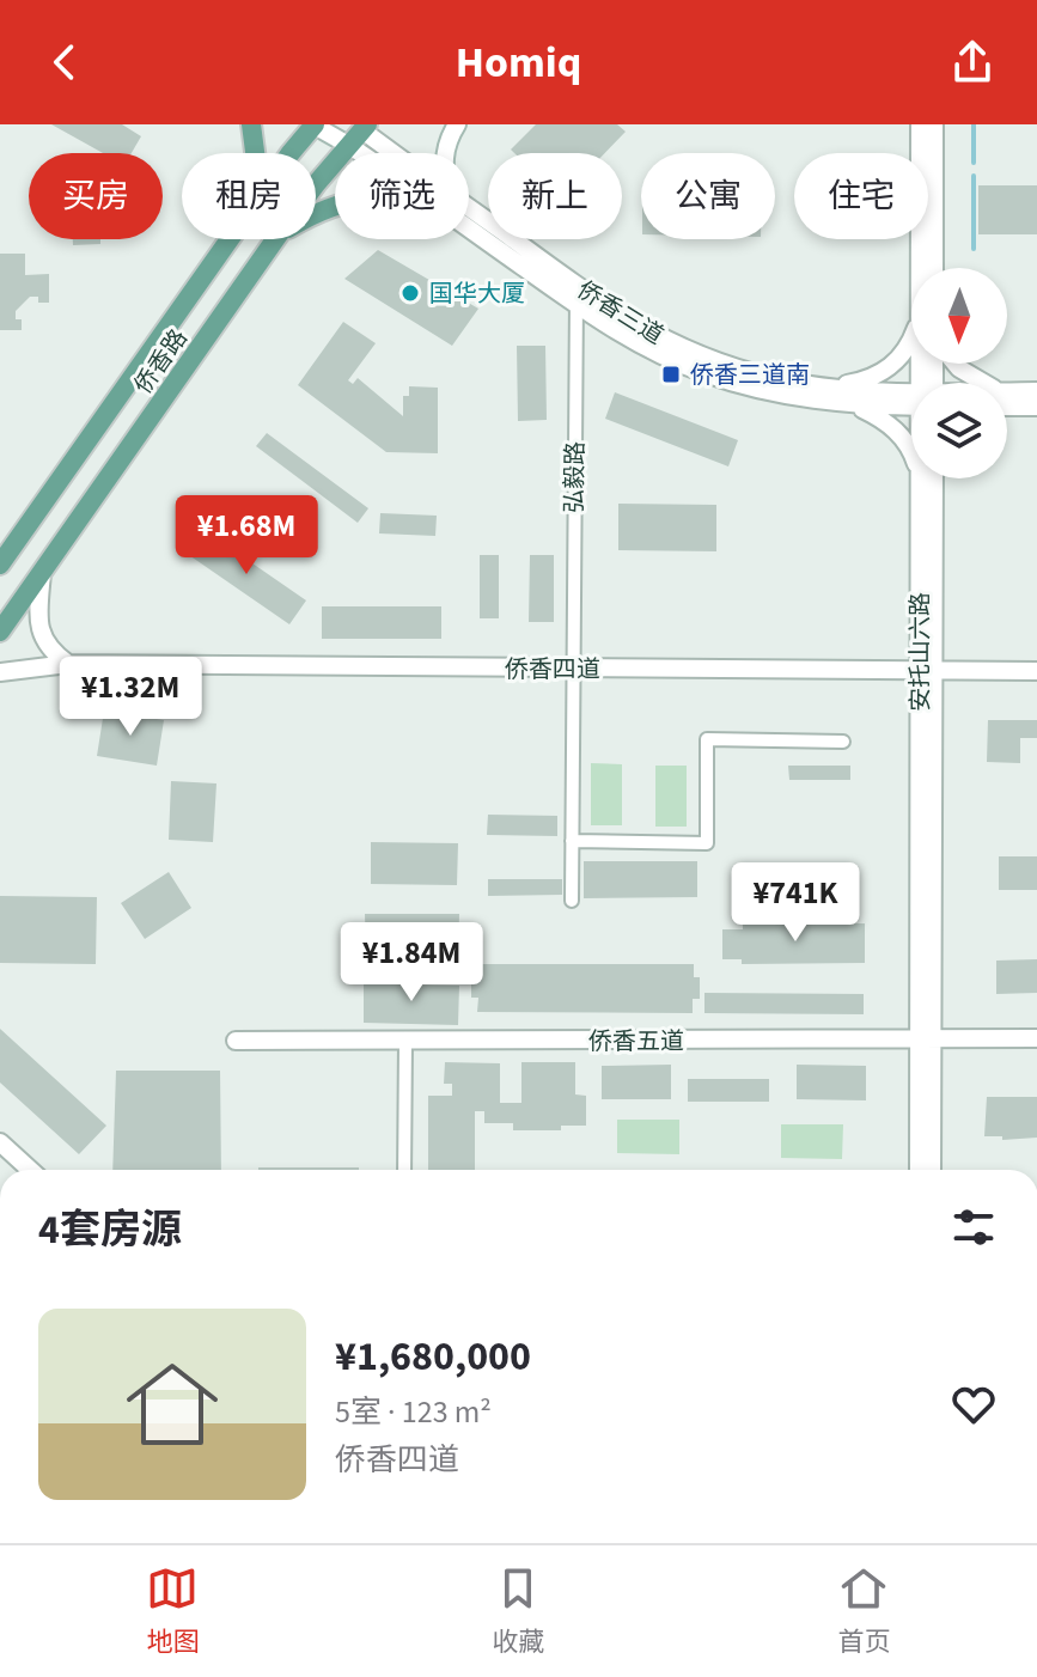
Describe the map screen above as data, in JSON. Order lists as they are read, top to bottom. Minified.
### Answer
{"streets":{"main road":["侨香路"],"street":["侨香三道","弘毅路","安托山六路","侨香四道","侨香五道"]},"crossings":[["侨香三道","侨香路"],["侨香三道","弘毅路"],["弘毅路","侨香四道"],["安托山六路","侨香四道"],["安托山六路","侨香五道"]],"places":{"other":["国华大厦"],"transit":["侨香三道南"]},"north":"bottom","page":{"header":"Homiq","chip":["买房","租房","筛选","新上","公寓","住宅"],"price":["¥1.68M","¥1.32M","¥741K","¥1.84M"],"heading":"4套房源","list":[{"name":"¥1,680,000","note":"5室 · 123 m² · 侨香四道"}],"tabs":["地图","收藏","首页"]}}
